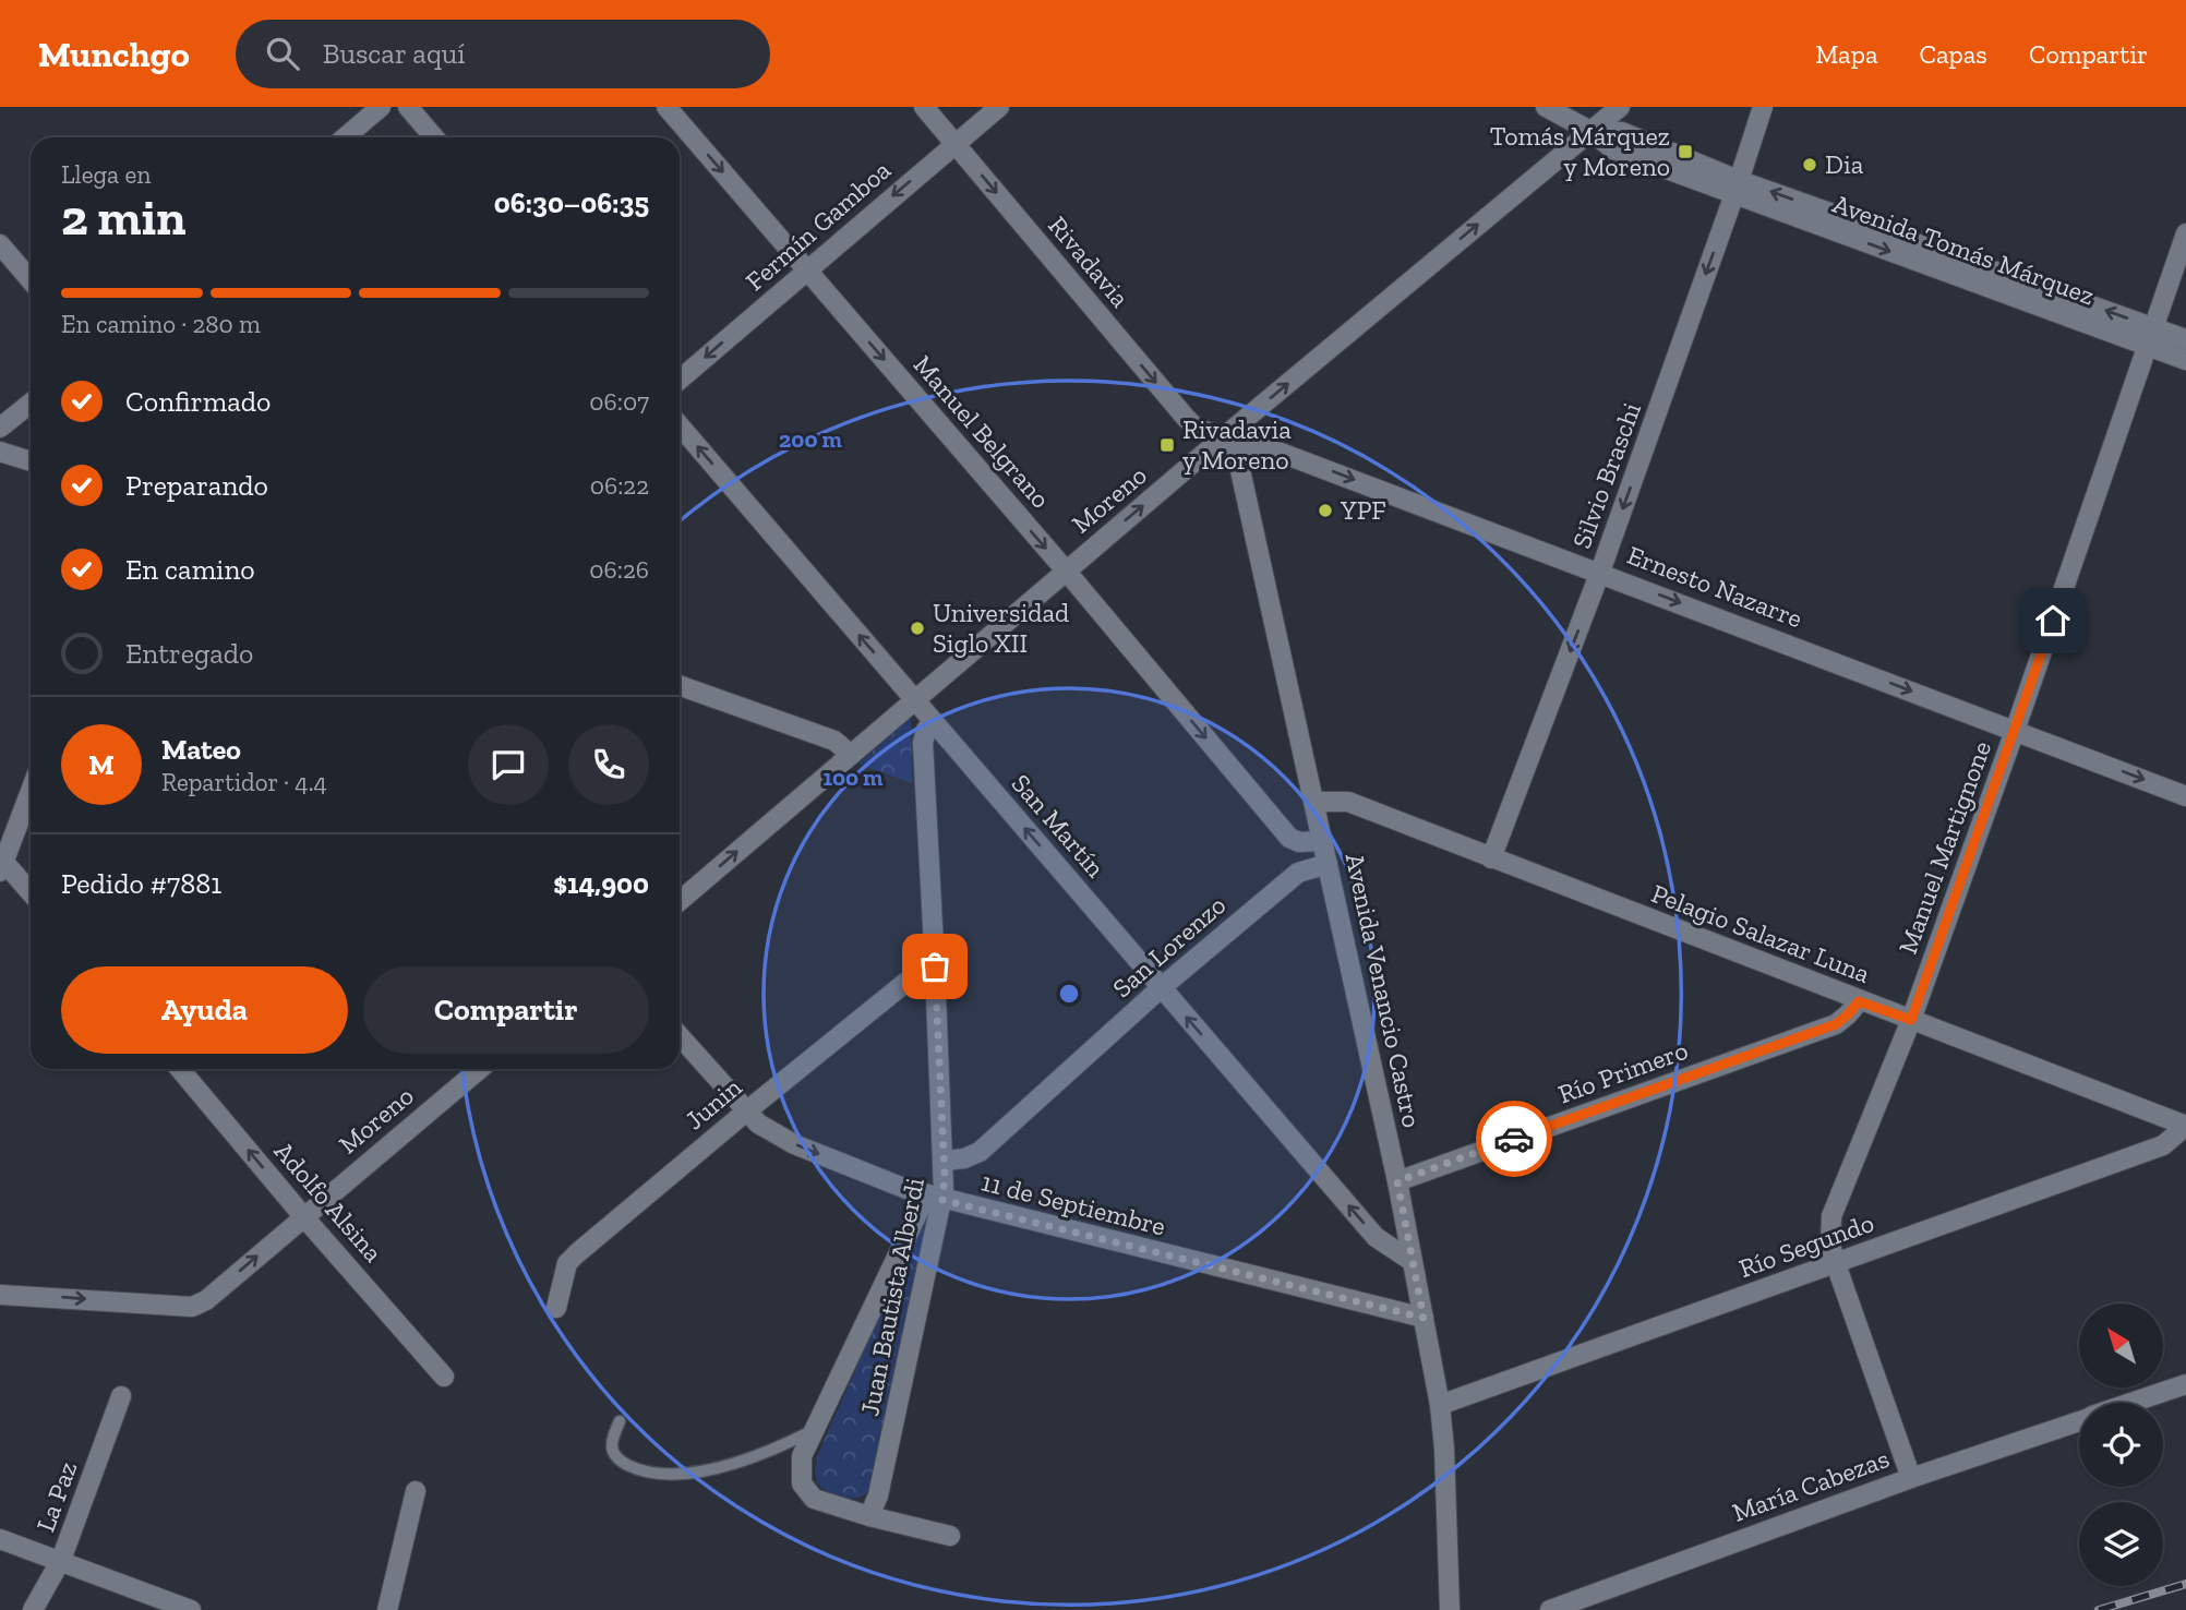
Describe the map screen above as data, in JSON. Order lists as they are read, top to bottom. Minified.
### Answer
{"streets":{"street":["Fermín Gamboa","Avenida Tomás Márquez","Rivadavia","Manuel Belgrano","Silvio Braschi","Moreno","Ernesto Nazarre","San Martín","Manuel Martignone","Pelagio Salazar Luna","San Lorenzo","Avenida Venancio Castro","Río Primero","Junin","Adolfo Alsina","11 de Septiembre","Río Segundo","Juan Bautista Alberdi","María Cabezas","La Paz"]},"crossings":[["Fermín Gamboa","Rivadavia"],["Fermín Gamboa","Manuel Belgrano"],["Avenida Tomás Márquez","Silvio Braschi"],["Avenida Tomás Márquez","Moreno"],["Avenida Tomás Márquez","Manuel Martignone"],["Rivadavia","Moreno"],["Rivadavia","Ernesto Nazarre"],["Rivadavia","Avenida Venancio Castro"],["Manuel Belgrano","Moreno"],["Manuel Belgrano","Avenida Venancio Castro"],["Silvio Braschi","Ernesto Nazarre"],["Silvio Braschi","Pelagio Salazar Luna"],["Moreno","Ernesto Nazarre"],["Moreno","San Martín"],["Moreno","Avenida Venancio Castro"],["Moreno","Adolfo Alsina"],["Ernesto Nazarre","Manuel Martignone"],["Ernesto Nazarre","Avenida Venancio Castro"],["San Martín","San Lorenzo"],["San Martín","Avenida Venancio Castro"],["San Martín","Juan Bautista Alberdi"],["Manuel Martignone","Pelagio Salazar Luna"],["Manuel Martignone","Río Segundo"],["Manuel Martignone","María Cabezas"],["Pelagio Salazar Luna","Avenida Venancio Castro"],["Pelagio Salazar Luna","Río Primero"],["Pelagio Salazar Luna","Río Segundo"],["San Lorenzo","Avenida Venancio Castro"],["San Lorenzo","Juan Bautista Alberdi"],["Avenida Venancio Castro","Río Primero"],["Avenida Venancio Castro","11 de Septiembre"],["Avenida Venancio Castro","Río Segundo"],["Junin","11 de Septiembre"],["Junin","Juan Bautista Alberdi"],["11 de Septiembre","Juan Bautista Alberdi"]],"one_way":["Fermín Gamboa","Rivadavia","Manuel Belgrano","Silvio Braschi","Moreno","Ernesto Nazarre","San Martín","Adolfo Alsina"],"places":{"transit":["Tomás Márquez y Moreno","Rivadavia y Moreno"],"other":["Dia","YPF","Universidad Siglo XII"]},"north":"top left","page":{"header":"Munchgo","search":"Buscar aquí","nav":["Mapa","Capas","Compartir"],"heading":["2 min","Llega en","06:30–06:35"],"panel":["Mateo","Repartidor · 4.4","Pedido #7881","$14,900"],"bar":"En camino · 280 m","list":[["Confirmado","06:07"],["Preparando","06:22"],["En camino","06:26"],"Entregado"],"round":"M","buttons":["Ayuda","Compartir"]},"rings":["200 m","100 m"]}
